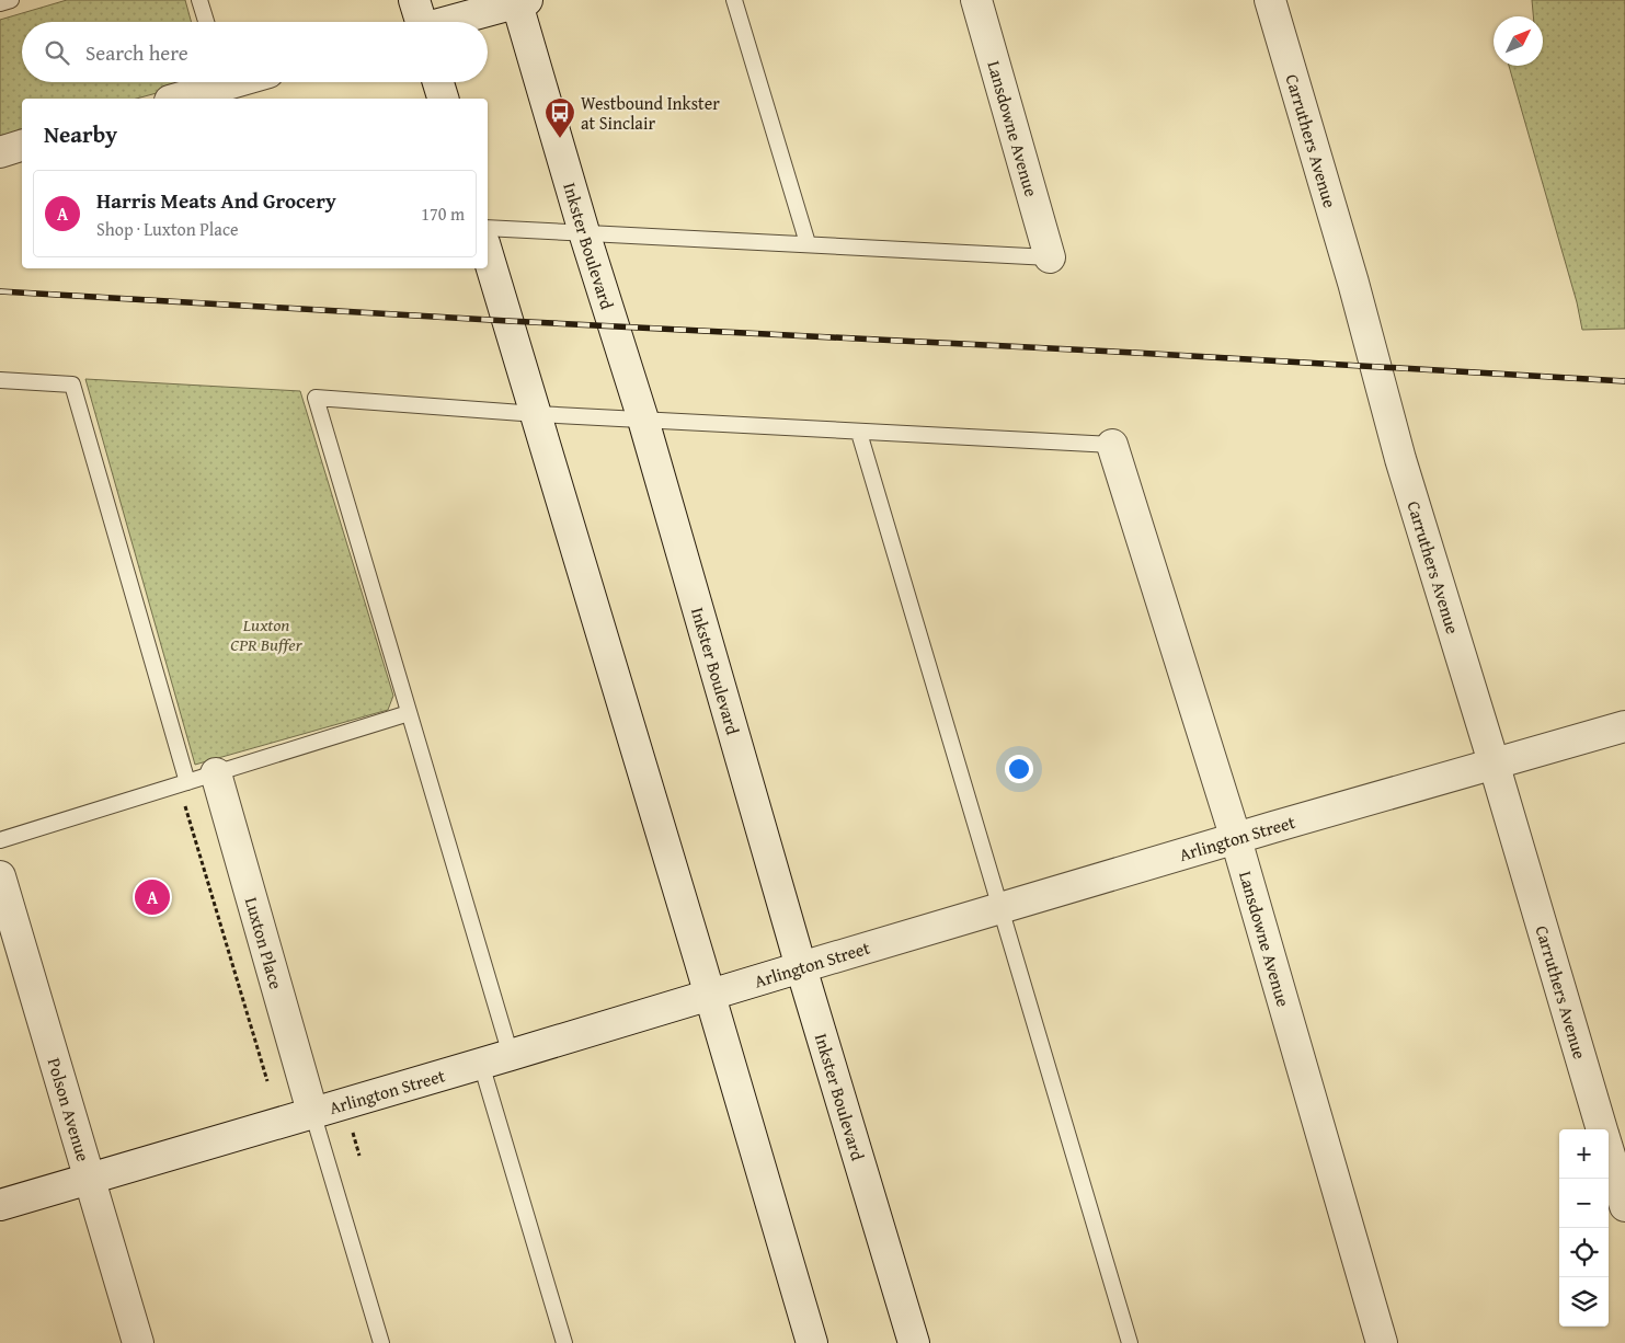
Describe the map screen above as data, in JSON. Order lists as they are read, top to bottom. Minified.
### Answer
{"streets":{"street":["Lansdowne Avenue","Carruthers Avenue","Inkster Boulevard","Arlington Street","Luxton Place","Polson Avenue"]},"crossings":[["Lansdowne Avenue","Arlington Street"],["Carruthers Avenue","Arlington Street"],["Inkster Boulevard","Arlington Street"],["Arlington Street","Luxton Place"],["Arlington Street","Polson Avenue"]],"parks":["Luxton CPR Buffer"],"places":{"bus stop":["Westbound Inkster at Sinclair"]},"north":"top right","page":{"search":"Search here","heading":"Nearby","list":[{"mark":"A","name":"Harris Meats And Grocery","note":"Shop · Luxton Place","value":"170 m"}],"pins":"A","map_buttons":["+","−"]}}
